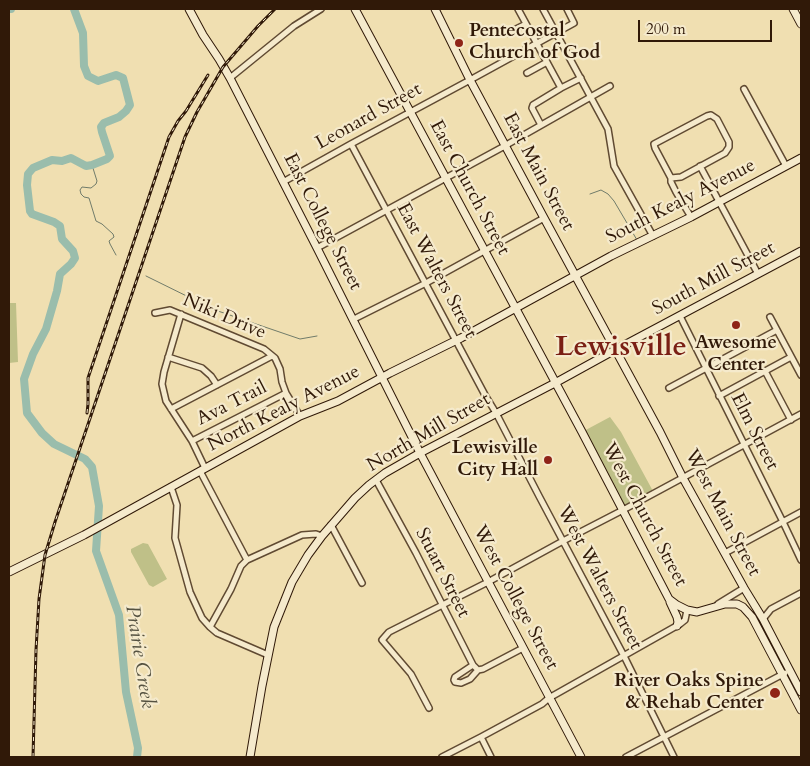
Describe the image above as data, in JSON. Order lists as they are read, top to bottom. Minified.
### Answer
{"streets":{"main road":["East Main Street","East Church Street","South Kealy Avenue","East College Street","South Mill Street","North Kealy Avenue","North Mill Street","West Main Street","West Church Street","West College Street"],"street":["Leonard Street","East Walters Street","Niki Drive","Ava Trail","Elm Street","Stuart Street","West Walters Street"]},"crossings":[["Leonard Street","East Main Street"],["Leonard Street","East Church Street"],["Leonard Street","East College Street"],["Leonard Street","East Walters Street"],["East Main Street","South Kealy Avenue"],["East Main Street","South Mill Street"],["East Main Street","North Kealy Avenue"],["East Main Street","North Mill Street"],["East Main Street","West Main Street"],["East Church Street","North Kealy Avenue"],["East Church Street","North Mill Street"],["East Church Street","West Church Street"],["South Kealy Avenue","North Kealy Avenue"],["East College Street","North Kealy Avenue"],["East College Street","North Mill Street"],["East College Street","West College Street"],["East Walters Street","North Kealy Avenue"],["East Walters Street","North Mill Street"],["East Walters Street","West Walters Street"],["South Mill Street","Elm Street"],["South Mill Street","North Mill Street"],["South Mill Street","West Main Street"],["Niki Drive","Ava Trail"],["Niki Drive","North Kealy Avenue"],["North Mill Street","West Main Street"],["North Mill Street","West Church Street"],["North Mill Street","Stuart Street"],["North Mill Street","West Walters Street"],["North Mill Street","West College Street"],["West Main Street","West Church Street"]],"districts":["Lewisville"],"water":["Prairie Creek"],"places":["Pentecostal Church of God","Awesome Center","Lewisville City Hall","River Oaks Spine & Rehab Center"],"scale_bar":"200 m"}
